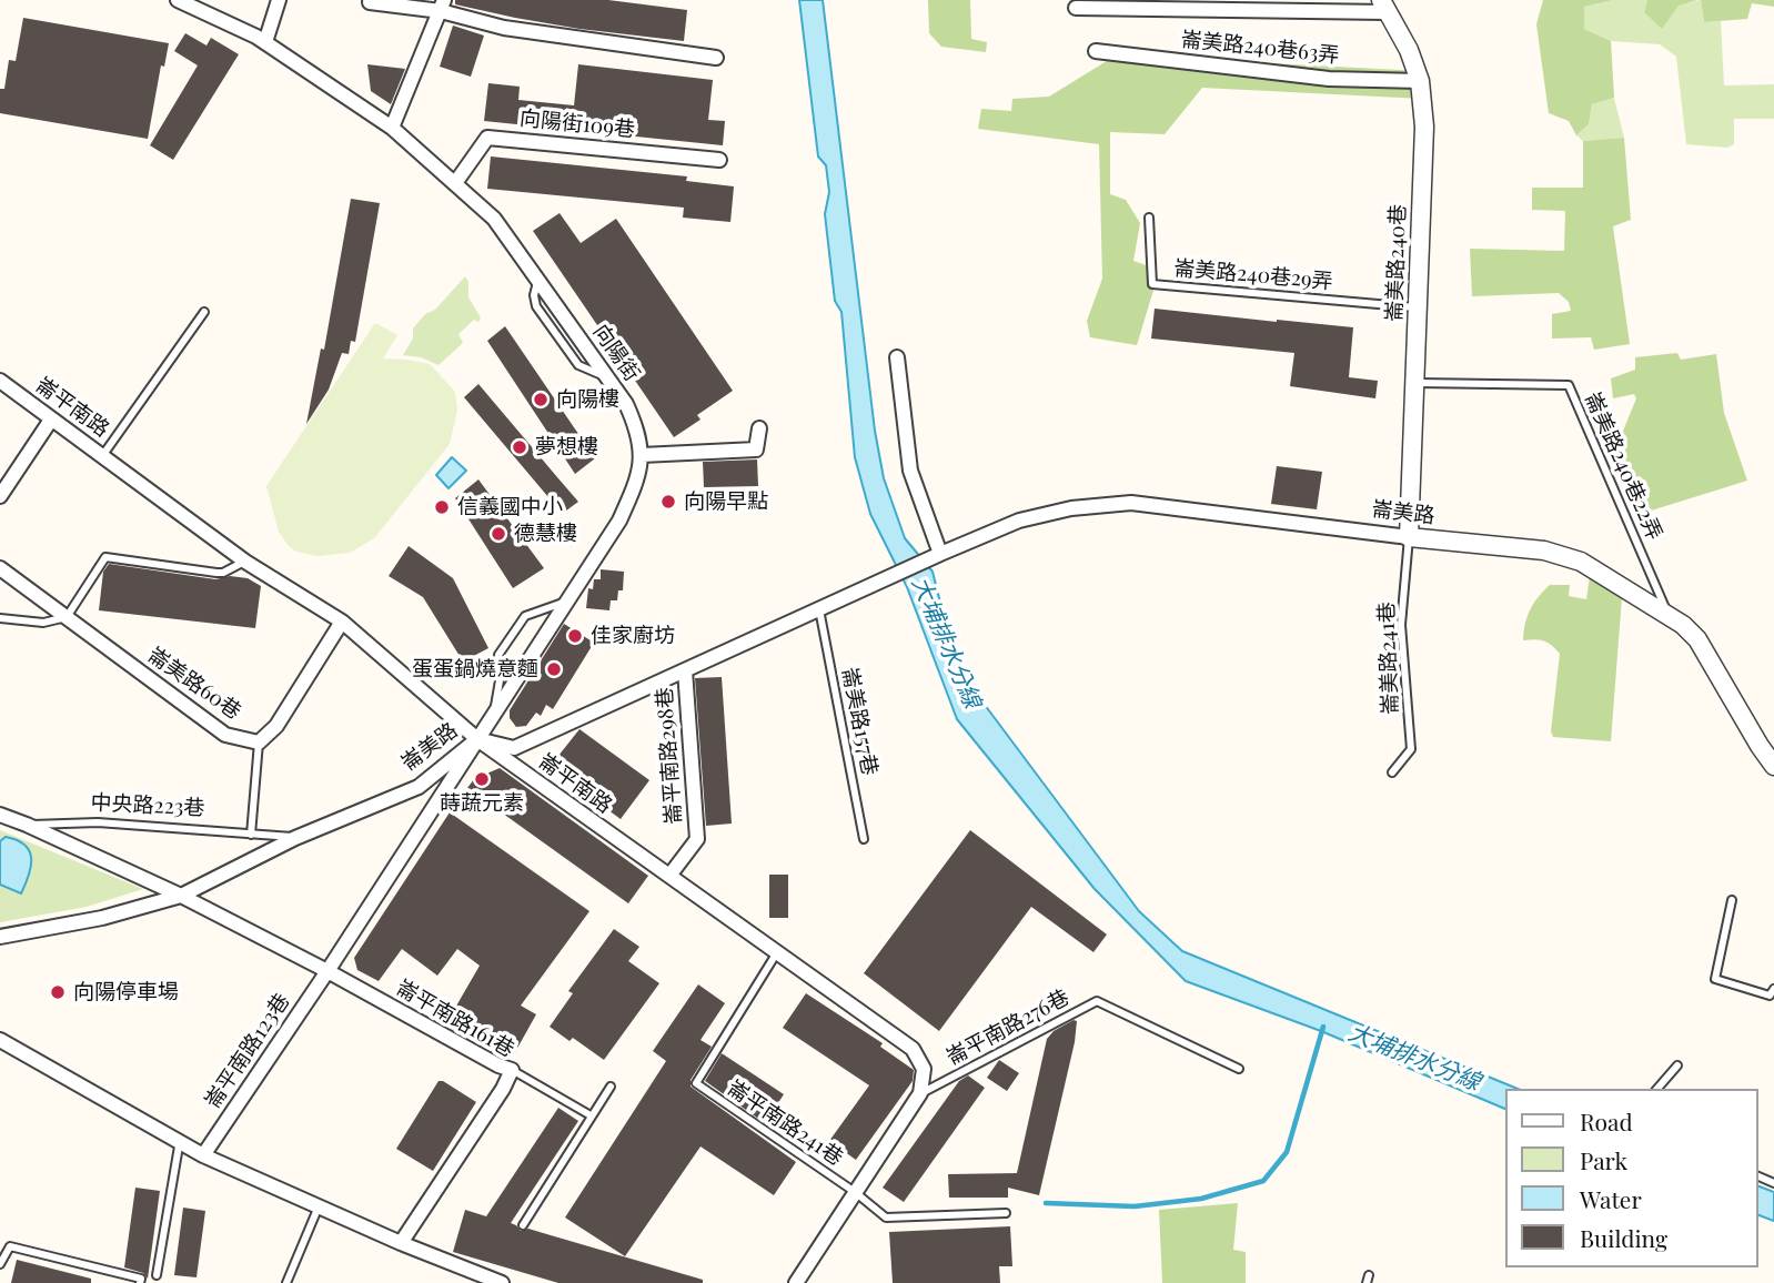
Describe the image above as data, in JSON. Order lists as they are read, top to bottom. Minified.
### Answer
{"streets":{"street":["崙美路240巷63弄","向陽街109巷","崙美路240巷","向陽街","崙平南路","崙美路","崙美路60巷","崙平南路298巷","中央路223巷","崙平南路161巷","崙平南路123巷"],"lane":["崙美路240巷29弄","崙美路240巷22弄","崙美路241巷","崙美路157巷","崙平南路276巷","崙平南路241巷"]},"crossings":[["崙美路240巷63弄","崙美路240巷"],["向陽街109巷","向陽街"],["崙美路240巷","崙美路240巷29弄"],["崙美路240巷","崙美路240巷22弄"],["崙美路240巷","崙美路"],["崙美路240巷","崙美路241巷"],["向陽街","崙平南路"],["向陽街","崙美路"],["向陽街","崙平南路161巷"],["向陽街","崙平南路123巷"],["崙平南路","崙美路"],["崙平南路","崙平南路298巷"],["崙平南路","崙平南路276巷"],["崙平南路","崙平南路241巷"],["崙美路240巷22弄","崙美路"],["崙美路","崙美路241巷"],["崙美路","崙美路157巷"],["崙美路","崙平南路298巷"],["崙美路","中央路223巷"],["崙美路","崙平南路161巷"],["中央路223巷","崙平南路161巷"],["崙平南路161巷","崙平南路123巷"]],"water":["大埔排水分線"],"places":["向陽樓","夢想樓","向陽早點","信義國中小","德慧樓","佳家廚坊","蛋蛋鍋燒意麵","蒔蔬元素","向陽停車場"],"legend":["Road","Park","Water","Building"]}
